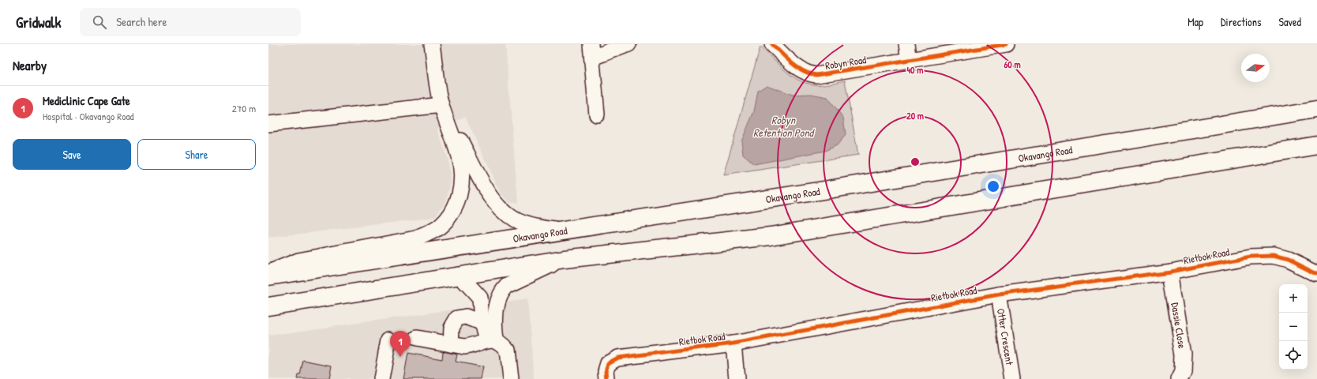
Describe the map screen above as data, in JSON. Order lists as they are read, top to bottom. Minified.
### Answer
{"streets":{"main road":["Okavango Road"],"street":["Robyn Road","Rietbok Road","Dassie Close","Otter Crescent"]},"crossings":[["Rietbok Road","Dassie Close"],["Rietbok Road","Otter Crescent"]],"water":["Robyn Retention Pond"],"north":"right","page":{"header":"Gridwalk","search":"Search here","nav":["Map","Directions","Saved"],"heading":"Nearby","list":[{"mark":"1","name":"Mediclinic Cape Gate","note":"Hospital · Okavango Road","value":"270 m"}],"buttons":["Save","Share"],"map_buttons":["+","−"],"pins":"1"},"rings":["60 m","40 m","20 m"]}
